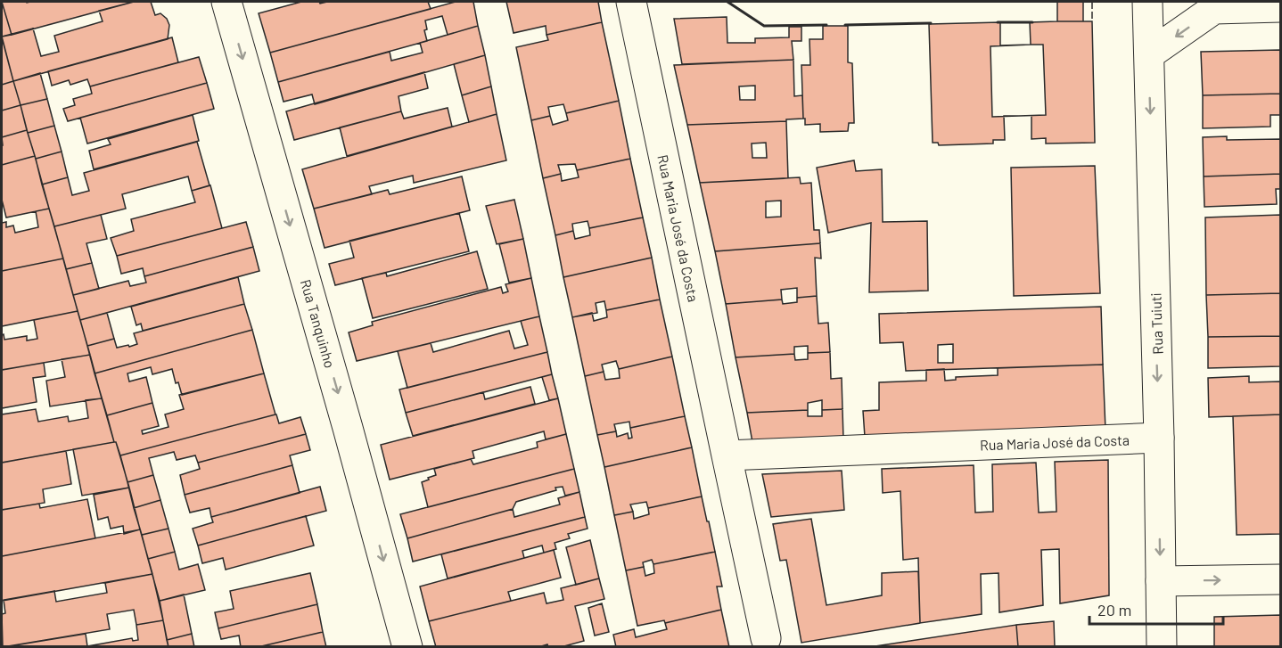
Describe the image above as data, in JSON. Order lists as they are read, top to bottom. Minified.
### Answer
{"streets":{"street":["Rua Maria José da Costa","Rua Tanquinho","Rua Tuiuti"]},"crossings":[["Rua Maria José da Costa","Rua Tuiuti"]],"one_way":["Rua Tanquinho","Rua Tuiuti"],"scale_bar":"20 m"}
